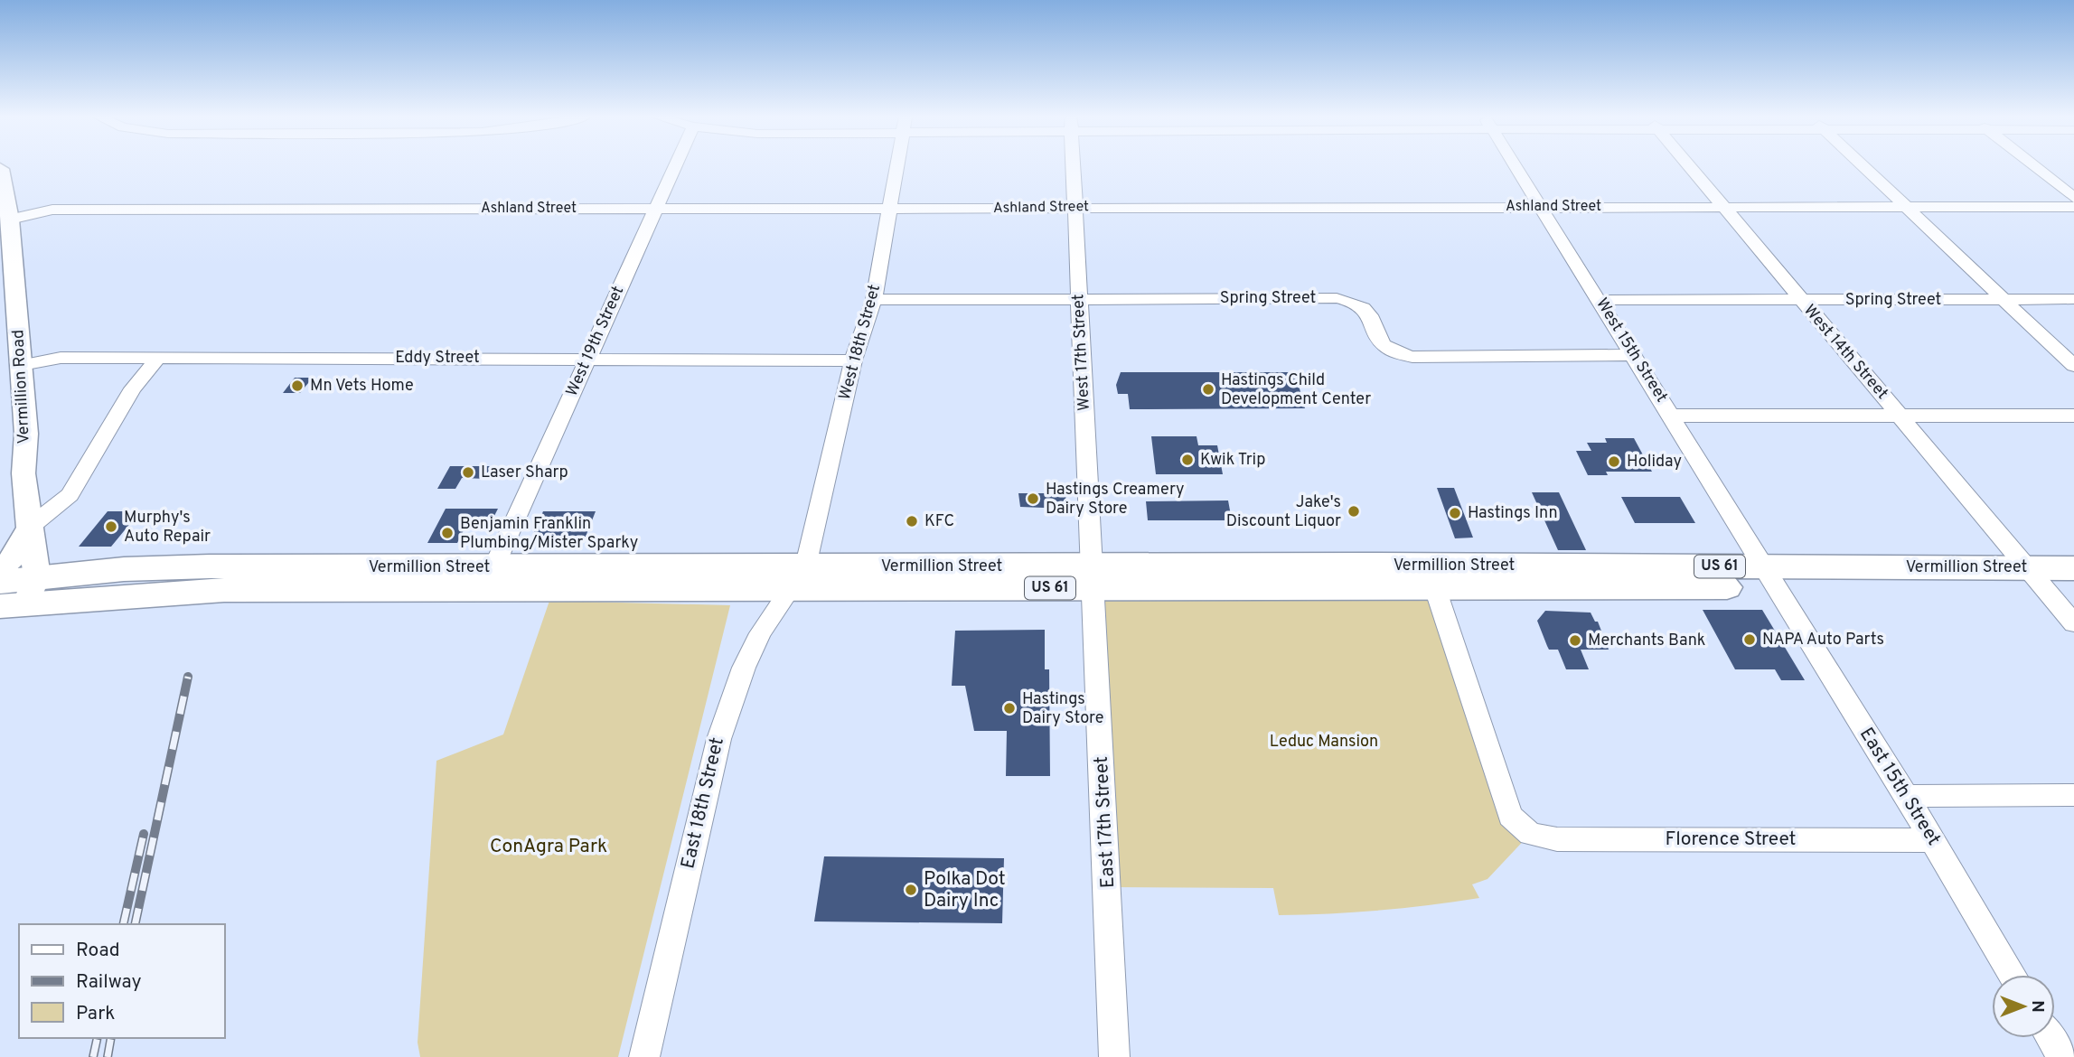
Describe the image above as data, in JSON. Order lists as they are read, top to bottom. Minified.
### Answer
{"streets":{"highway":["Vermillion Street","US 61"],"main road":["Vermillion Road"],"street":["Ashland Street","Spring Street","West 19th Street","West 18th Street","West 15th Street","West 17th Street","West 14th Street","Eddy Street","East 15th Street","East 18th Street","East 17th Street","Florence Street"]},"crossings":[["Ashland Street","West 19th Street"],["Ashland Street","West 18th Street"],["Ashland Street","West 15th Street"],["Ashland Street","West 17th Street"],["Ashland Street","West 14th Street"],["Ashland Street","Vermillion Road"],["Spring Street","West 18th Street"],["Spring Street","West 15th Street"],["Spring Street","West 17th Street"],["Spring Street","West 14th Street"],["West 19th Street","Eddy Street"],["West 19th Street","Vermillion Street"],["West 18th Street","Eddy Street"],["West 18th Street","Vermillion Street"],["West 18th Street","East 18th Street"],["West 15th Street","Vermillion Street"],["West 15th Street","East 15th Street"],["West 17th Street","Vermillion Street"],["West 17th Street","East 17th Street"],["West 14th Street","Vermillion Street"],["Eddy Street","Vermillion Road"],["Vermillion Road","Vermillion Street"],["Vermillion Street","East 15th Street"],["Vermillion Street","East 18th Street"],["Vermillion Street","East 17th Street"],["Vermillion Street","Florence Street"],["East 15th Street","Florence Street"]],"parks":["Leduc Mansion","ConAgra Park"],"places":["Mn Vets Home","Hastings Child Development Center","Kwik Trip","Holiday","Laser Sharp","Hastings Creamery Dairy Store","Jake's Discount Liquor","Hastings Inn","KFC","Murphy's Auto Repair","Benjamin Franklin Plumbing/Mister Sparky","NAPA Auto Parts","Merchants Bank","Hastings Dairy Store","Polka Dot Dairy Inc"],"legend":["Road","Railway","Park"],"north":"right"}
